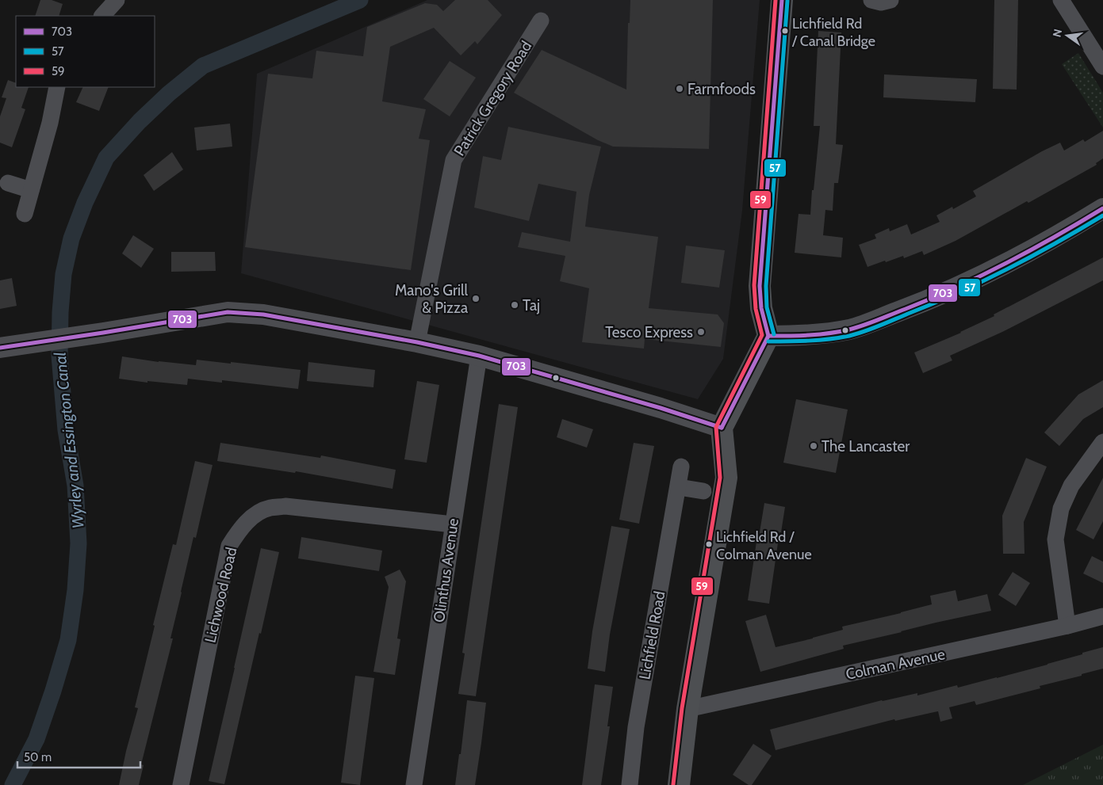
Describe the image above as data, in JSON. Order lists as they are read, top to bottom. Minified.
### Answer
{"streets":{"street":["Patrick Gregory Road","Olinthus Avenue","Lichwood Road","Lichfield Road","Colman Avenue"]},"crossings":[["Olinthus Avenue","Lichwood Road"]],"water":["Wyrley and Essington Canal"],"places":["Lichfield Rd / Canal Bridge","Farmfoods","Mano's Grill & Pizza","Taj","Tesco Express","The Lancaster","Lichfield Rd / Colman Avenue"],"lines":["transit line 703","transit line 59","transit line 57"],"legend":["703","57","59"],"scale_bar":"50 m","north":"left"}
